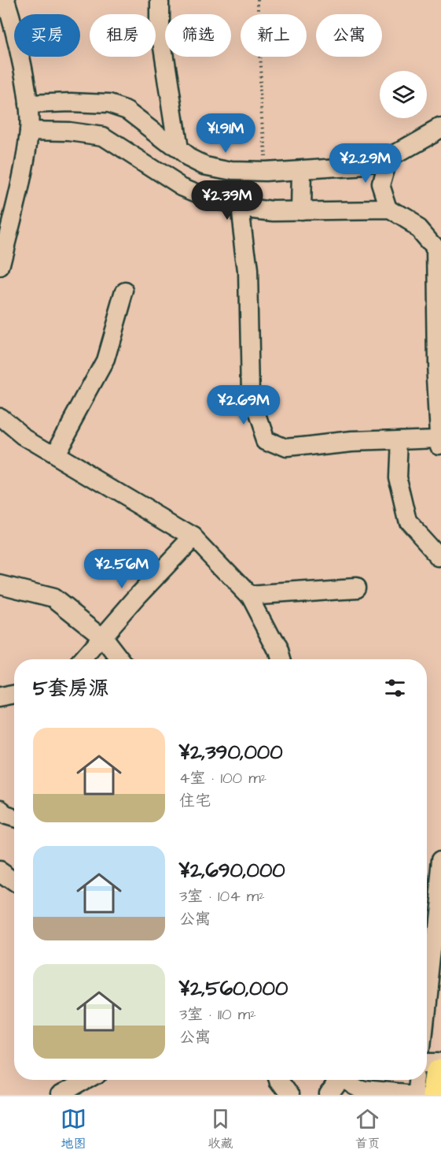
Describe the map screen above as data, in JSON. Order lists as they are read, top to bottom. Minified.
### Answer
{"page":{"chip":["买房","租房","筛选","新上","公寓"],"price":["¥1.91M","¥2.29M","¥2.39M","¥2.69M","¥2.56M"],"heading":"5套房源","list":[{"name":"¥2,390,000","note":"4室 · 100 m² · 住宅"},{"name":"¥2,690,000","note":"3室 · 104 m² · 公寓"},{"name":"¥2,560,000","note":"3室 · 110 m² · 公寓"}],"tabs":["地图","收藏","首页"]}}
